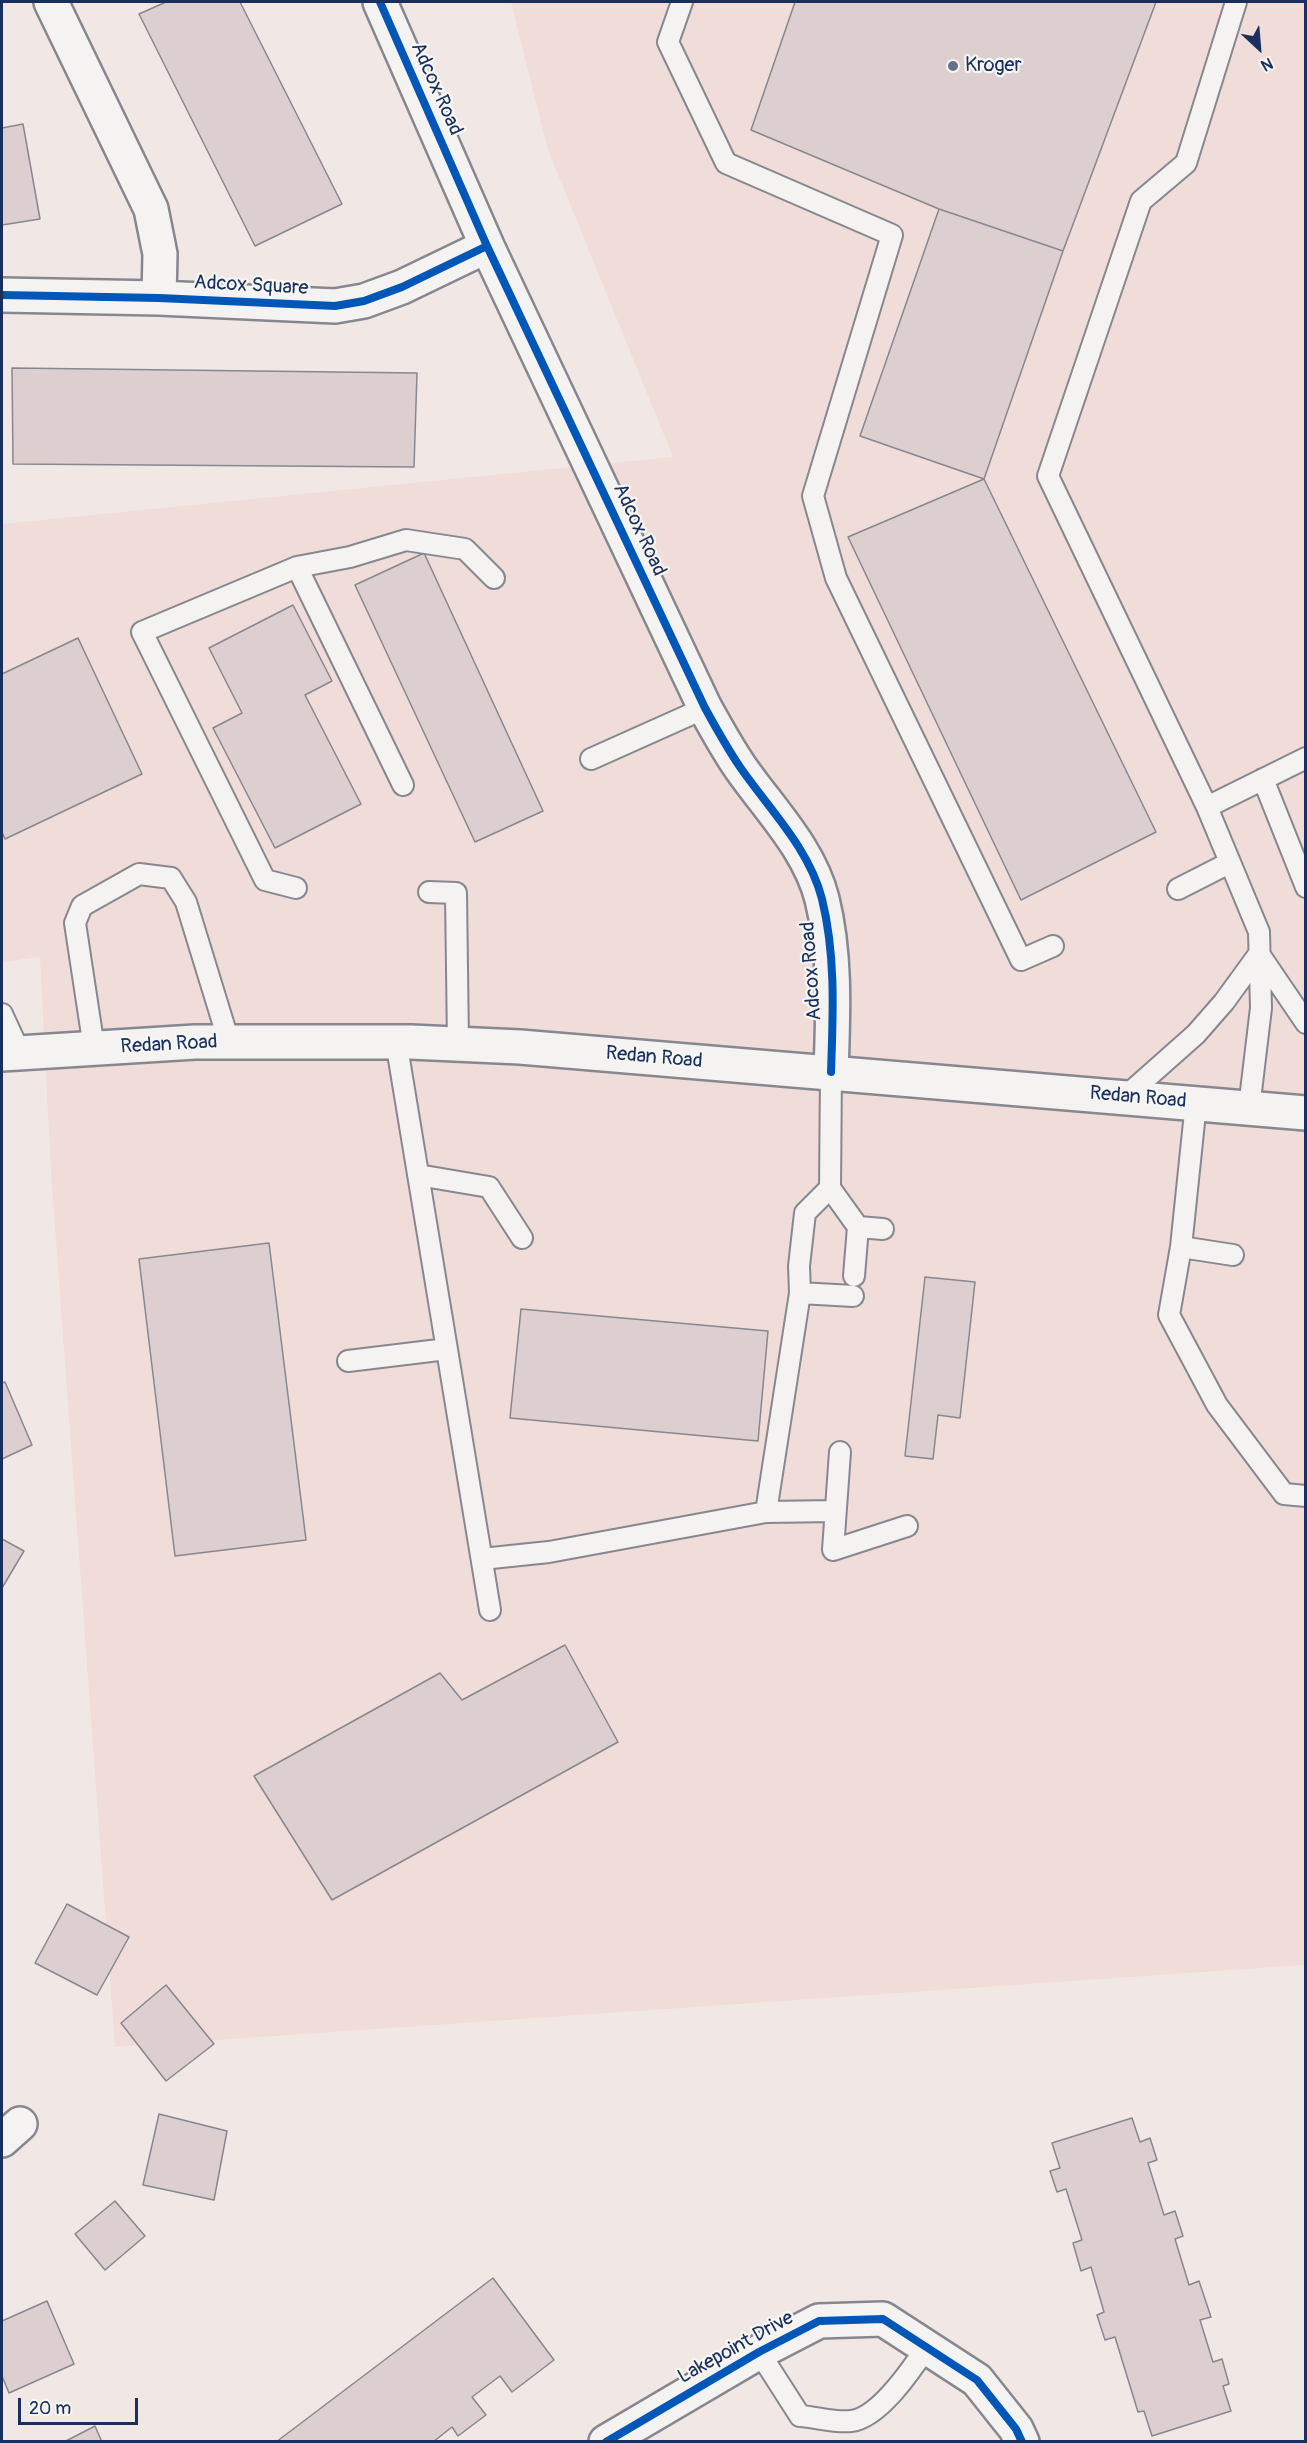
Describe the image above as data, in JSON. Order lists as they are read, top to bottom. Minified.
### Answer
{"streets":{"street":["Adcox Road","Adcox Square","Redan Road","Lakepoint Drive"]},"crossings":[["Adcox Road","Adcox Square"],["Adcox Road","Redan Road"]],"places":["Kroger"],"scale_bar":"20 m","north":"bottom right"}
